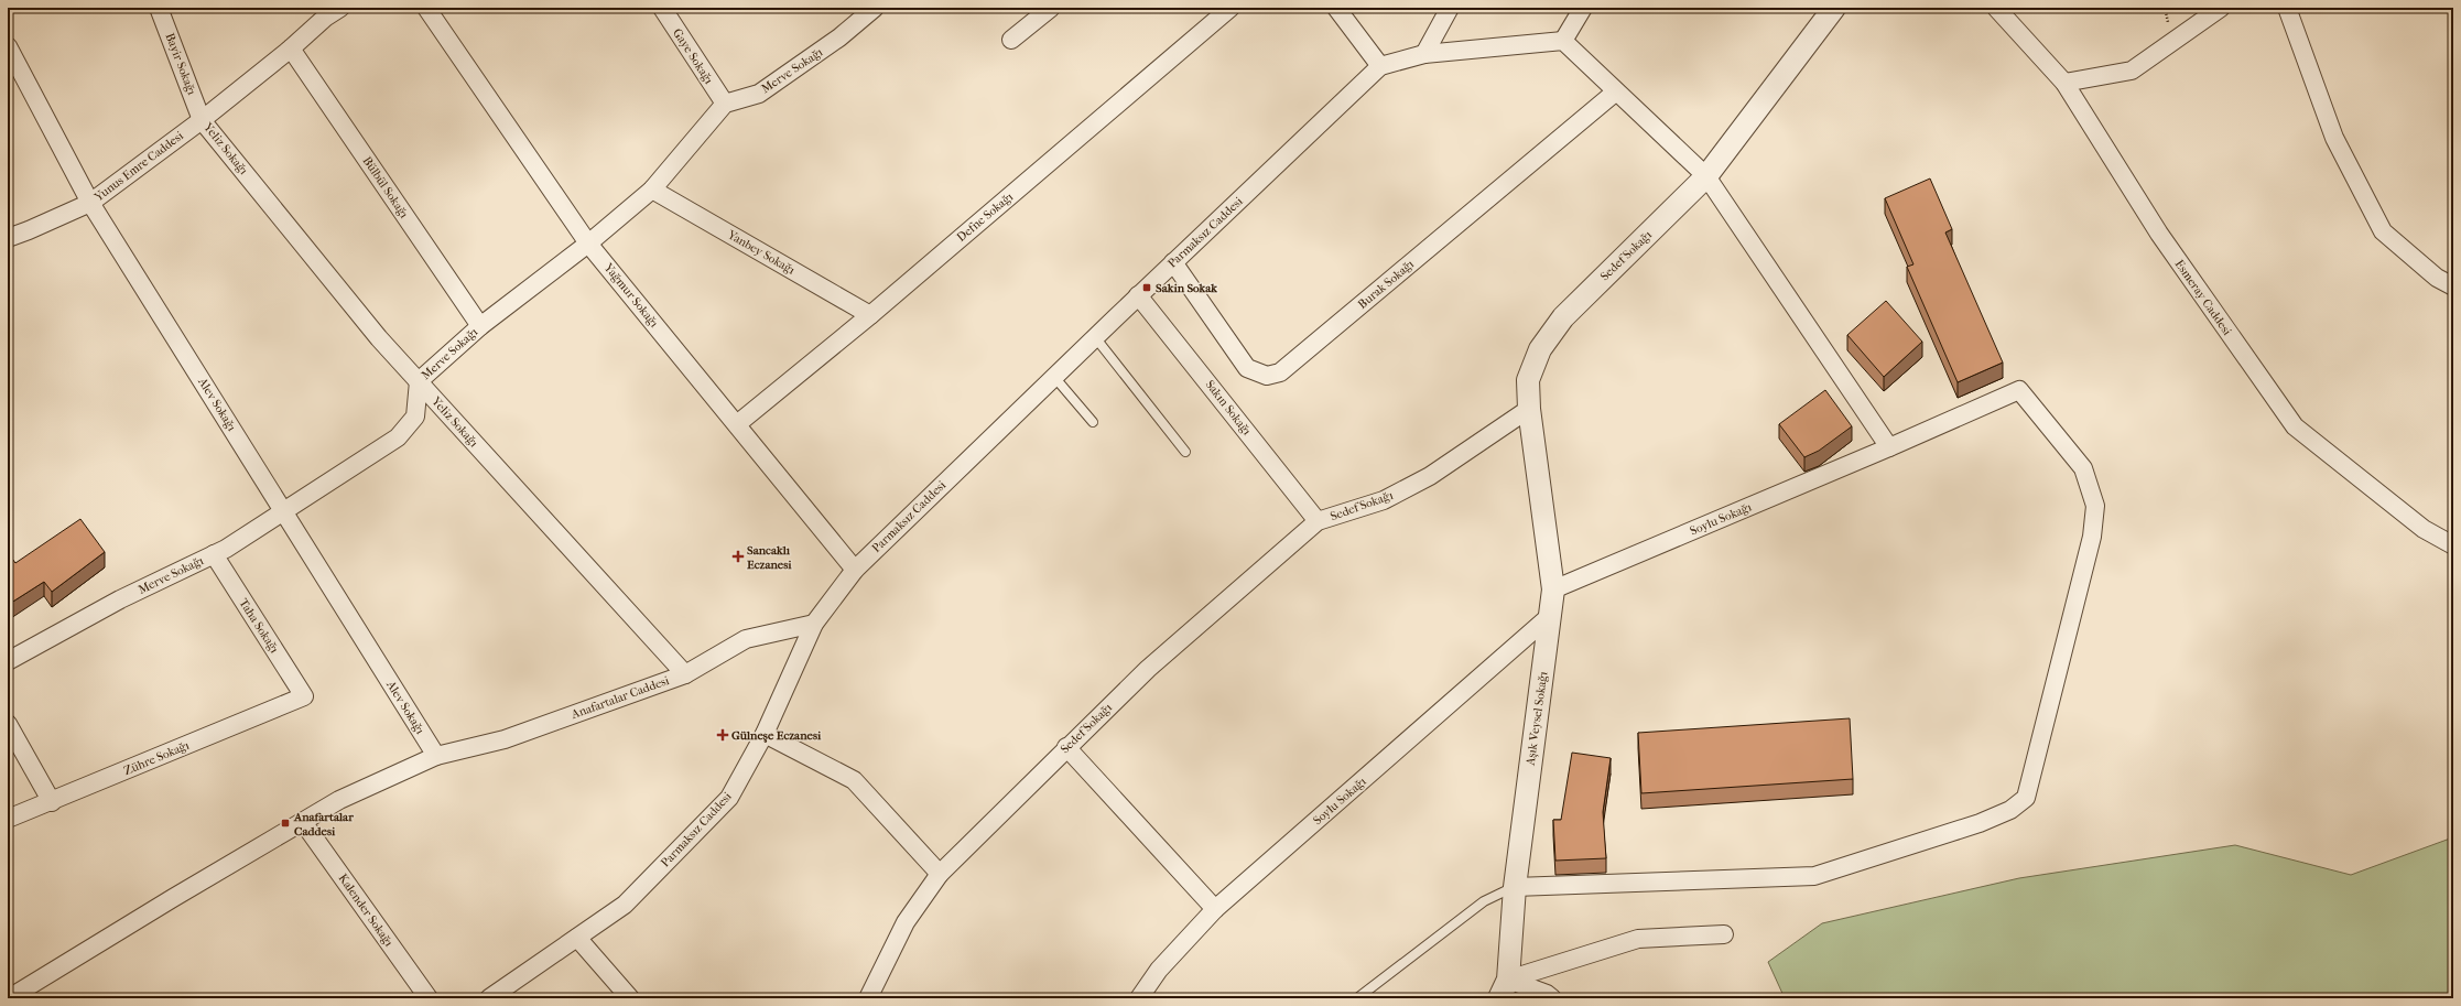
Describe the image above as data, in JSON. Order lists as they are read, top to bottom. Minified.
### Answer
{"streets":{"street":["Gaye Sokağı","Bayir Sokağı","Merve Sokağı","Yeliz Sokağı","Yunus Emre Caddesi","Bülbül Sokağı","Defne Sokağı","Parmaksız Caddesi","Yanbey Sokağı","Sedef Sokağı","Burak Sokağı","Yağmur Sokağı","Esmeray Caddesi","Alev Sokağı","Sakın Sokağı","Soylu Sokağı","Taha Sokağı","Anafartalar Caddesi","Aşık Veysel Sokağı","Zühre Sokağı","Kalender Sokağı"]},"crossings":[["Gaye Sokağı","Merve Sokağı"],["Bayir Sokağı","Yeliz Sokağı"],["Bayir Sokağı","Yunus Emre Caddesi"],["Merve Sokağı","Yeliz Sokağı"],["Merve Sokağı","Bülbül Sokağı"],["Merve Sokağı","Yanbey Sokağı"],["Merve Sokağı","Yağmur Sokağı"],["Merve Sokağı","Alev Sokağı"],["Merve Sokağı","Taha Sokağı"],["Yeliz Sokağı","Yunus Emre Caddesi"],["Yeliz Sokağı","Anafartalar Caddesi"],["Yunus Emre Caddesi","Bülbül Sokağı"],["Yunus Emre Caddesi","Alev Sokağı"],["Defne Sokağı","Yanbey Sokağı"],["Defne Sokağı","Yağmur Sokağı"],["Parmaksız Caddesi","Burak Sokağı"],["Parmaksız Caddesi","Yağmur Sokağı"],["Parmaksız Caddesi","Sakın Sokağı"],["Parmaksız Caddesi","Anafartalar Caddesi"],["Sedef Sokağı","Sakın Sokağı"],["Sedef Sokağı","Aşık Veysel Sokağı"],["Alev Sokağı","Anafartalar Caddesi"],["Soylu Sokağı","Aşık Veysel Sokağı"],["Taha Sokağı","Zühre Sokağı"],["Anafartalar Caddesi","Kalender Sokağı"]],"places":{"transit":["Sakin Sokak","Anafartalar Caddesi"],"health":["Sancaklı Eczanesi","Gülneşe Eczanesi"]}}
